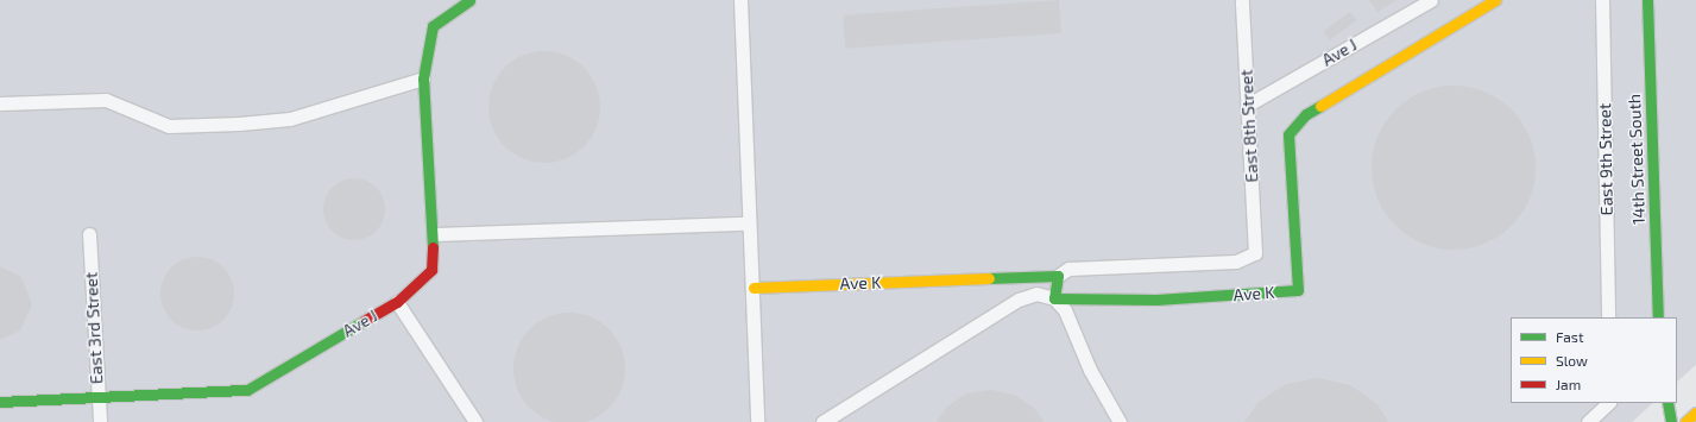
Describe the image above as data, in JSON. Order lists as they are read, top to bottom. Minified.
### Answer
{"streets":{"street":["Ave J","East 8th Street","East 9th Street","14th Street South","Ave K","East 3rd Street"]},"crossings":[["Ave J","East 8th Street"],["Ave J","East 3rd Street"],["East 8th Street","Ave K"]],"legend":["Fast","Slow","Jam"]}
